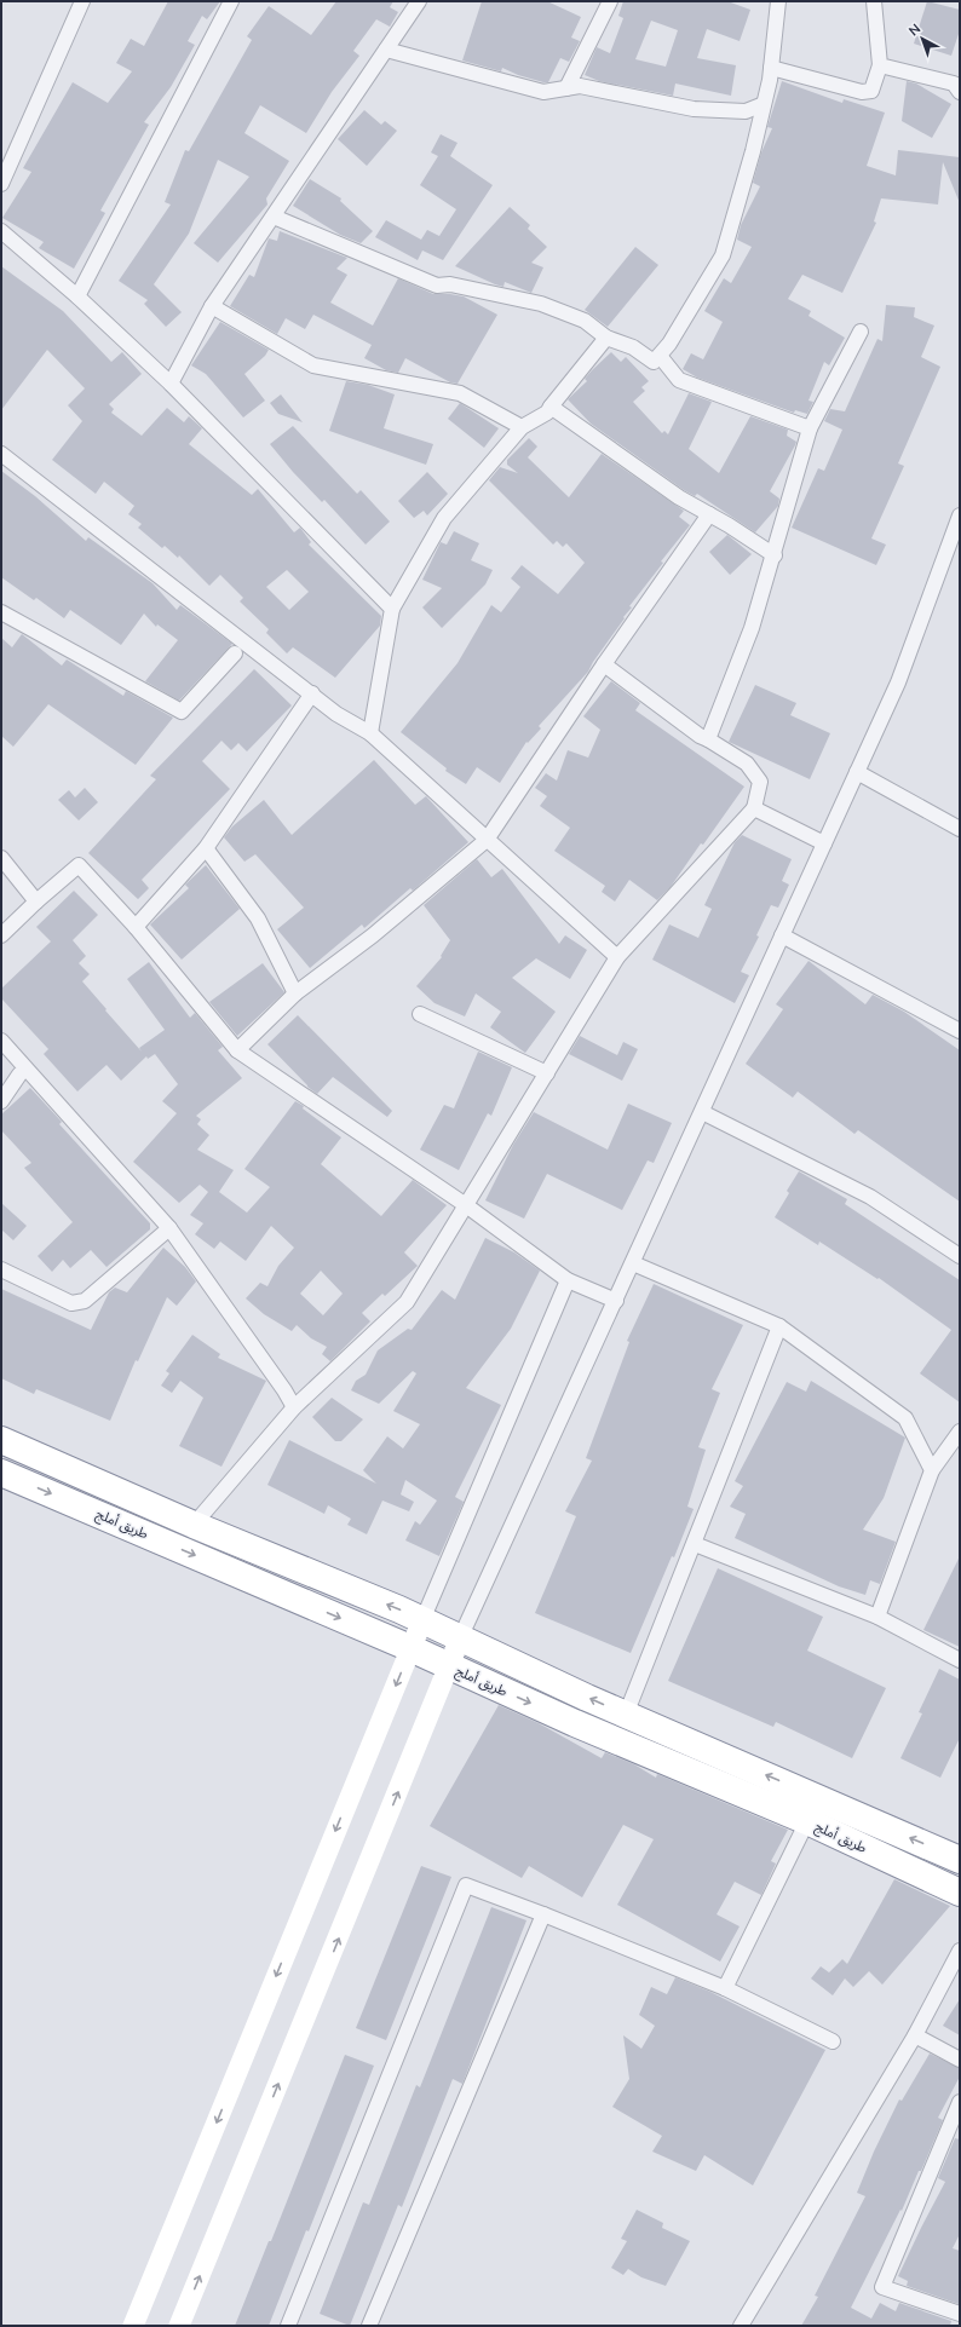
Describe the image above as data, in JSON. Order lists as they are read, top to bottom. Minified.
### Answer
{"streets":{"highway":["طريق أملج"]},"north":"top left"}
